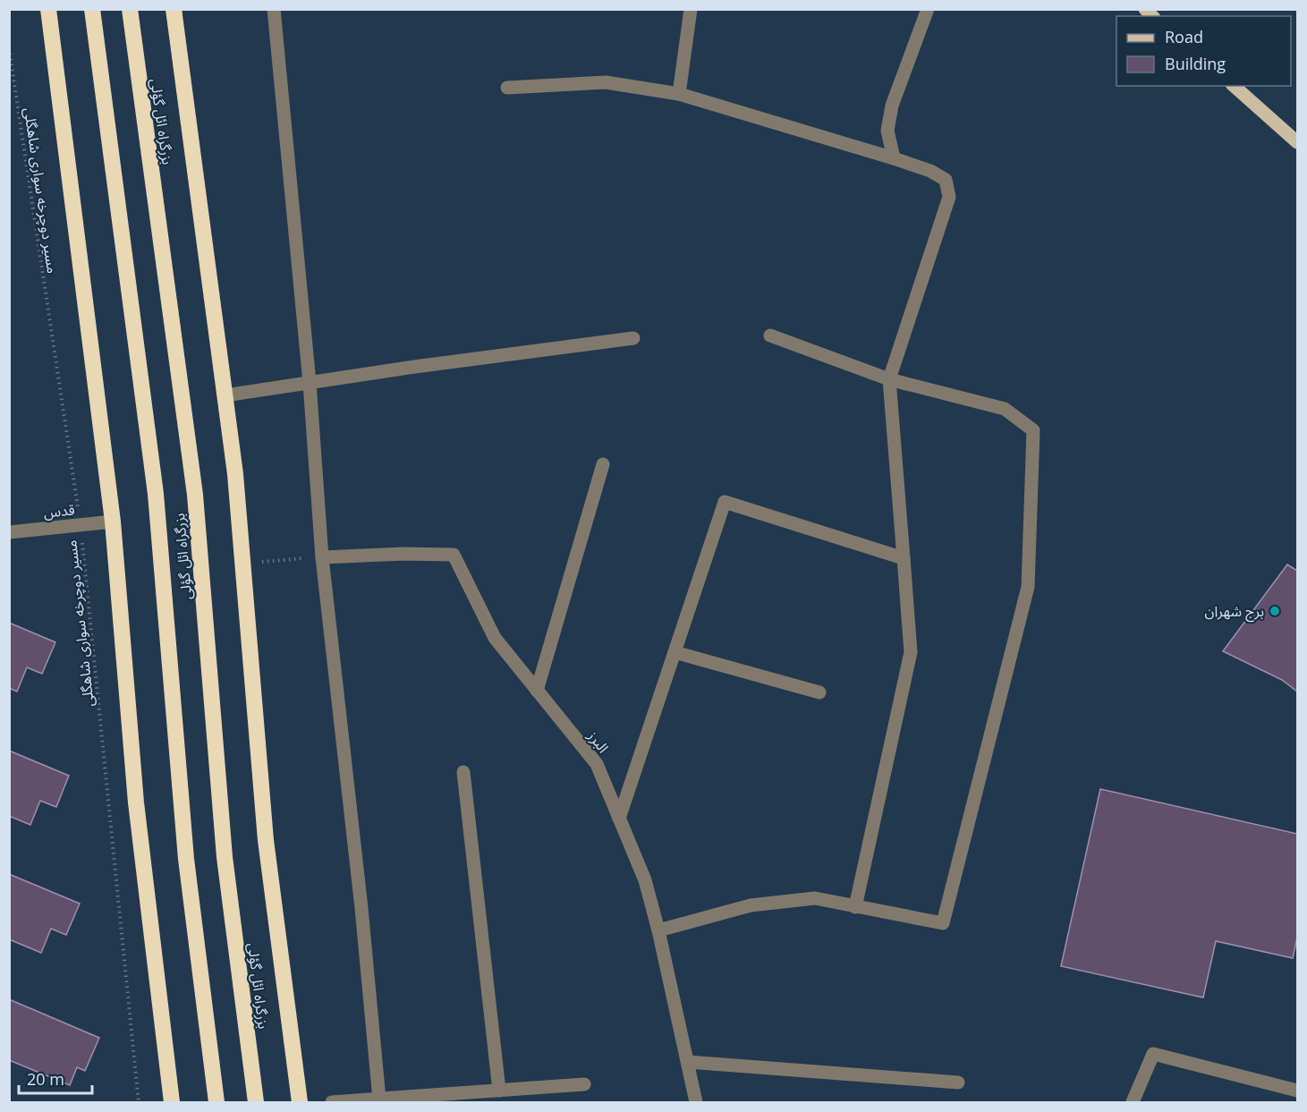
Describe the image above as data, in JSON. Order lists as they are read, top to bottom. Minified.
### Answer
{"streets":{"highway":["بزرگراه ائل گؤلی"],"street":["قدس","البرز"],"path":["مسیر دوچرخه سواری شاهگلی"]},"crossings":[["مسیر دوچرخه سواری شاهگلی","قدس"]],"places":["برج شهران"],"legend":["Road","Building"],"scale_bar":"20 m"}
